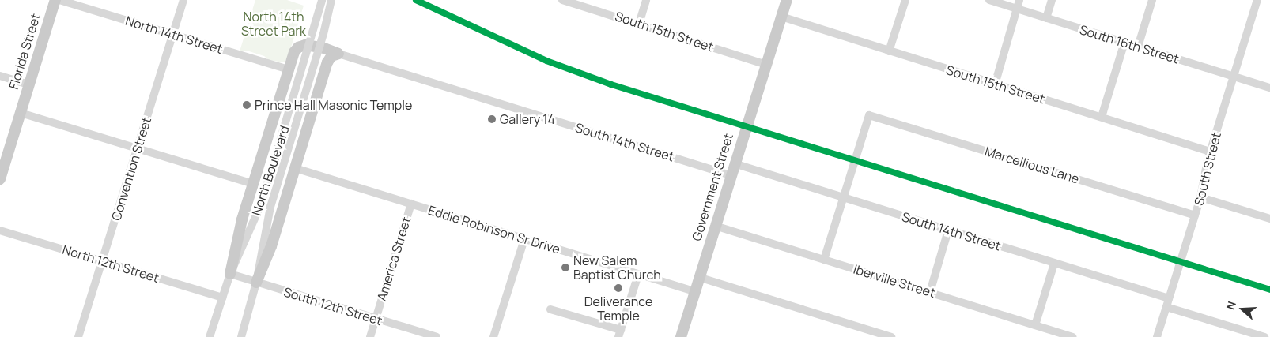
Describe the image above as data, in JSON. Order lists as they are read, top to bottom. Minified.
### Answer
{"streets":{"main road":["Florida Street","Government Street"],"street":["South 15th Street","North 14th Street","South 16th Street","South 14th Street","Marcellious Lane","Convention Street","South Street","North Boulevard","Eddie Robinson Sr Drive","America Street","North 12th Street","Iberville Street","South 12th Street"]},"crossings":[["South 15th Street","South Street"],["South 15th Street","Government Street"],["North 14th Street","Convention Street"],["South 16th Street","South Street"],["South 14th Street","Marcellious Lane"],["South 14th Street","South Street"],["South 14th Street","Government Street"],["Marcellious Lane","South Street"],["Convention Street","North 12th Street"],["North Boulevard","North 12th Street"],["North Boulevard","South 12th Street"],["Government Street","Eddie Robinson Sr Drive"],["Government Street","Iberville Street"],["Eddie Robinson Sr Drive","America Street"],["America Street","South 12th Street"]],"parks":["North 14th Street Park"],"places":["Prince Hall Masonic Temple","Gallery 14","New Salem Baptist Church","Deliverance Temple"],"north":"left"}
